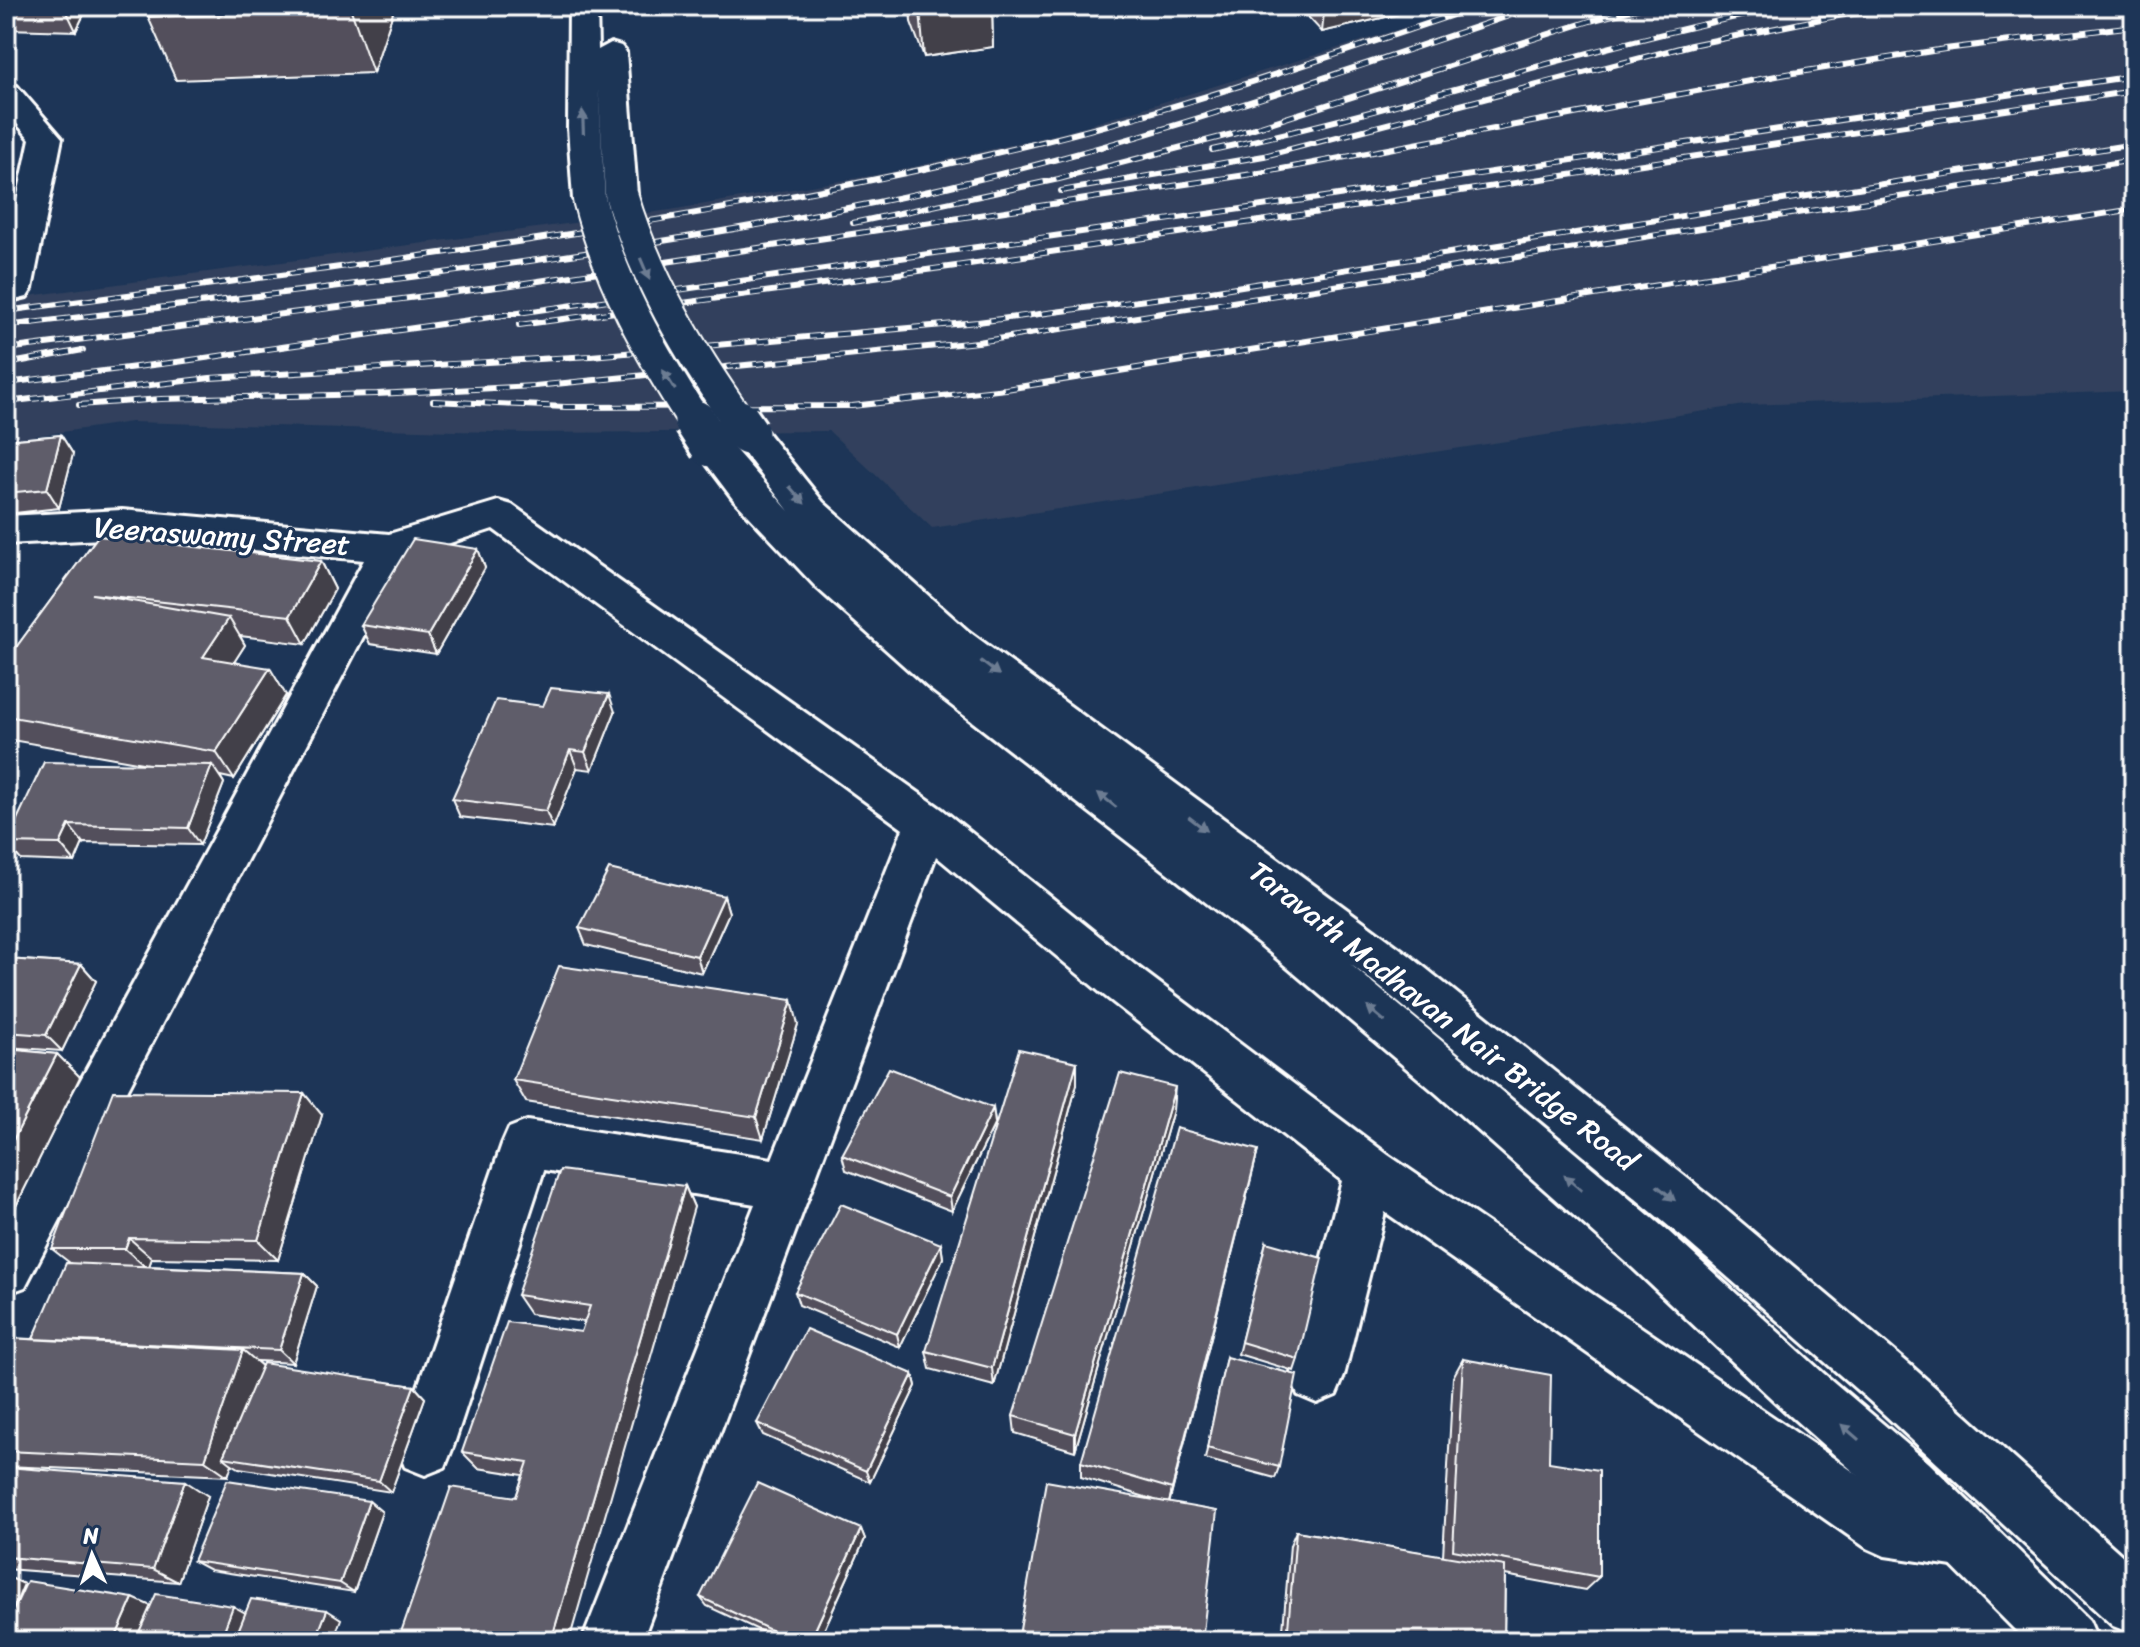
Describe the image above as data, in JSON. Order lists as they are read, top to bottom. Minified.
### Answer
{"streets":{"street":["Veeraswamy Street","Taravath Madhavan Nair Bridge Road"]},"north":"top"}
